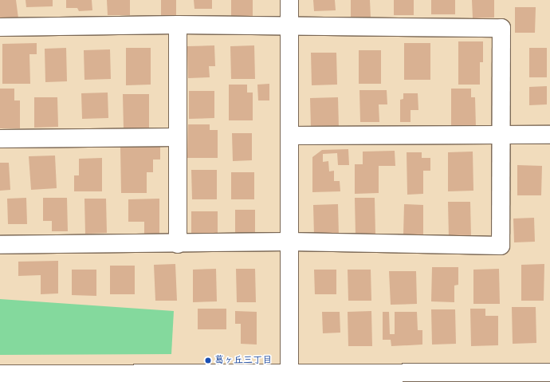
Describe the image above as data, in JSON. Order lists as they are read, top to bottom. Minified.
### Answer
{"places":["葛ヶ丘三丁目"]}
